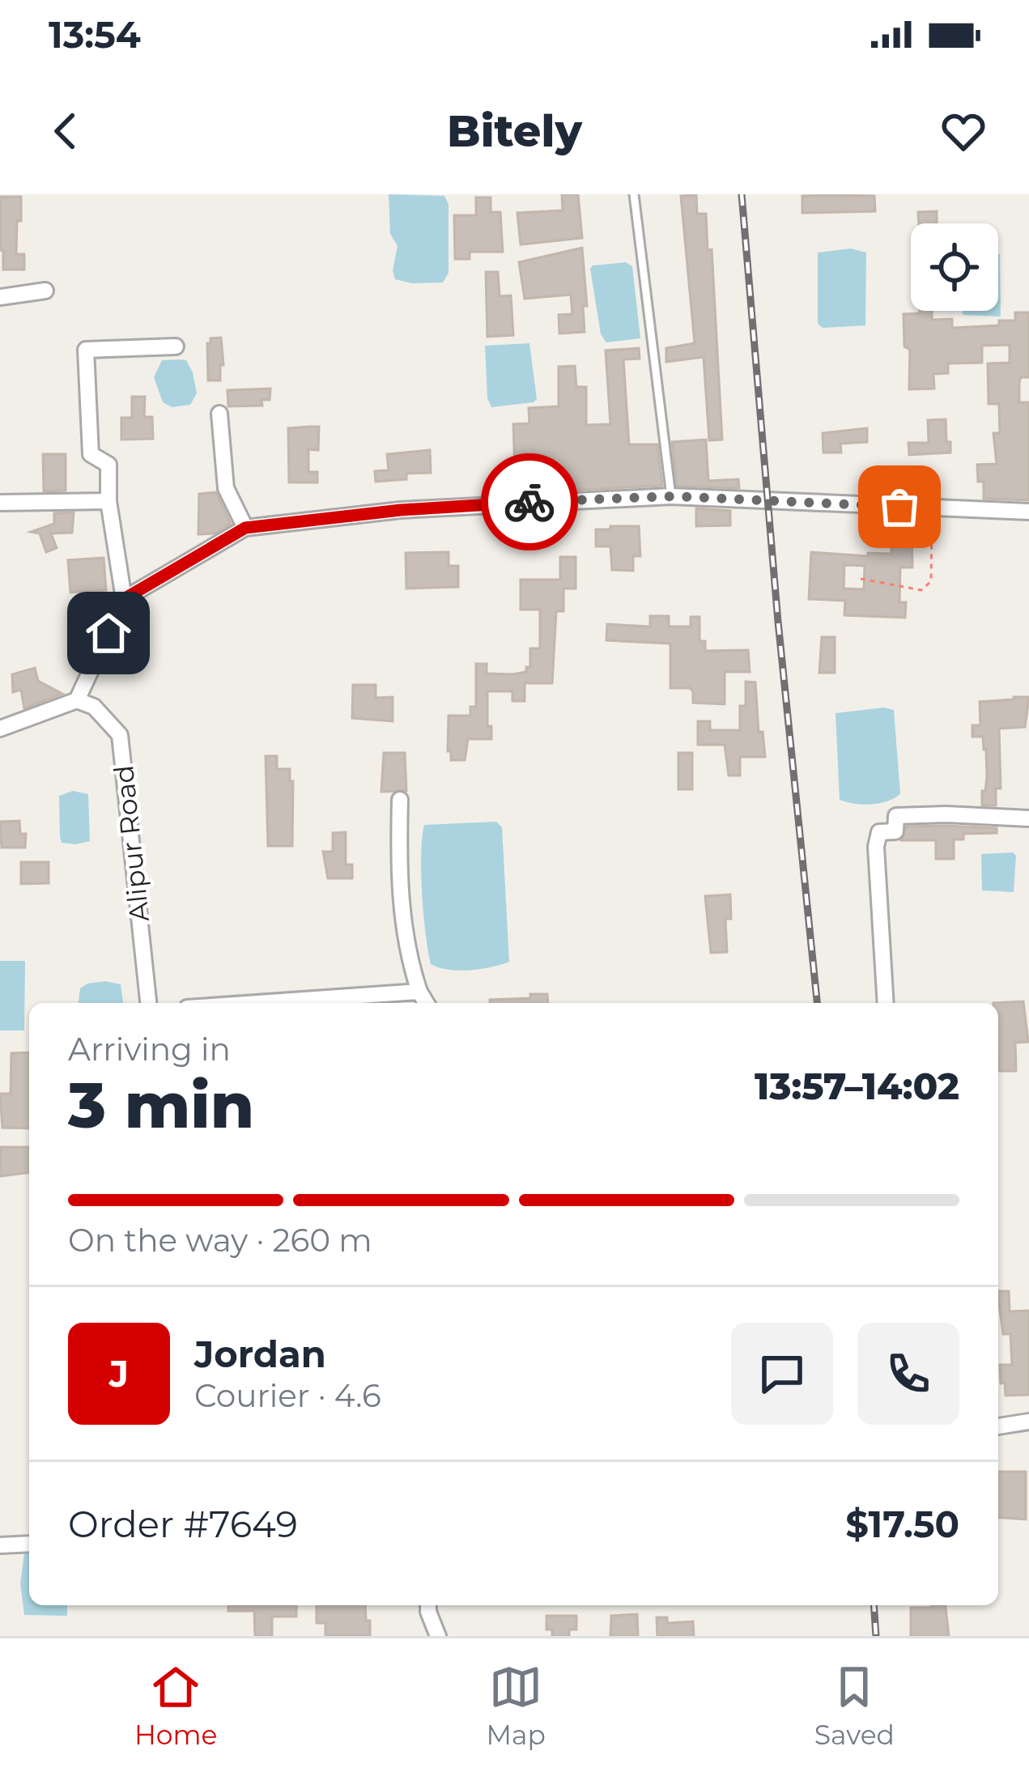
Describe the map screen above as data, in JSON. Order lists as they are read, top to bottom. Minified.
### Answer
{"streets":{"street":["Alipur Road"]},"page":{"status":"13:54","header":"Bitely","heading":["3 min","Arriving in","13:57–14:02"],"panel":["Jordan","Courier · 4.6","Order #7649","$17.50"],"bar":"On the way · 260 m","round":"J","tabs":["Home","Map","Saved"]}}
